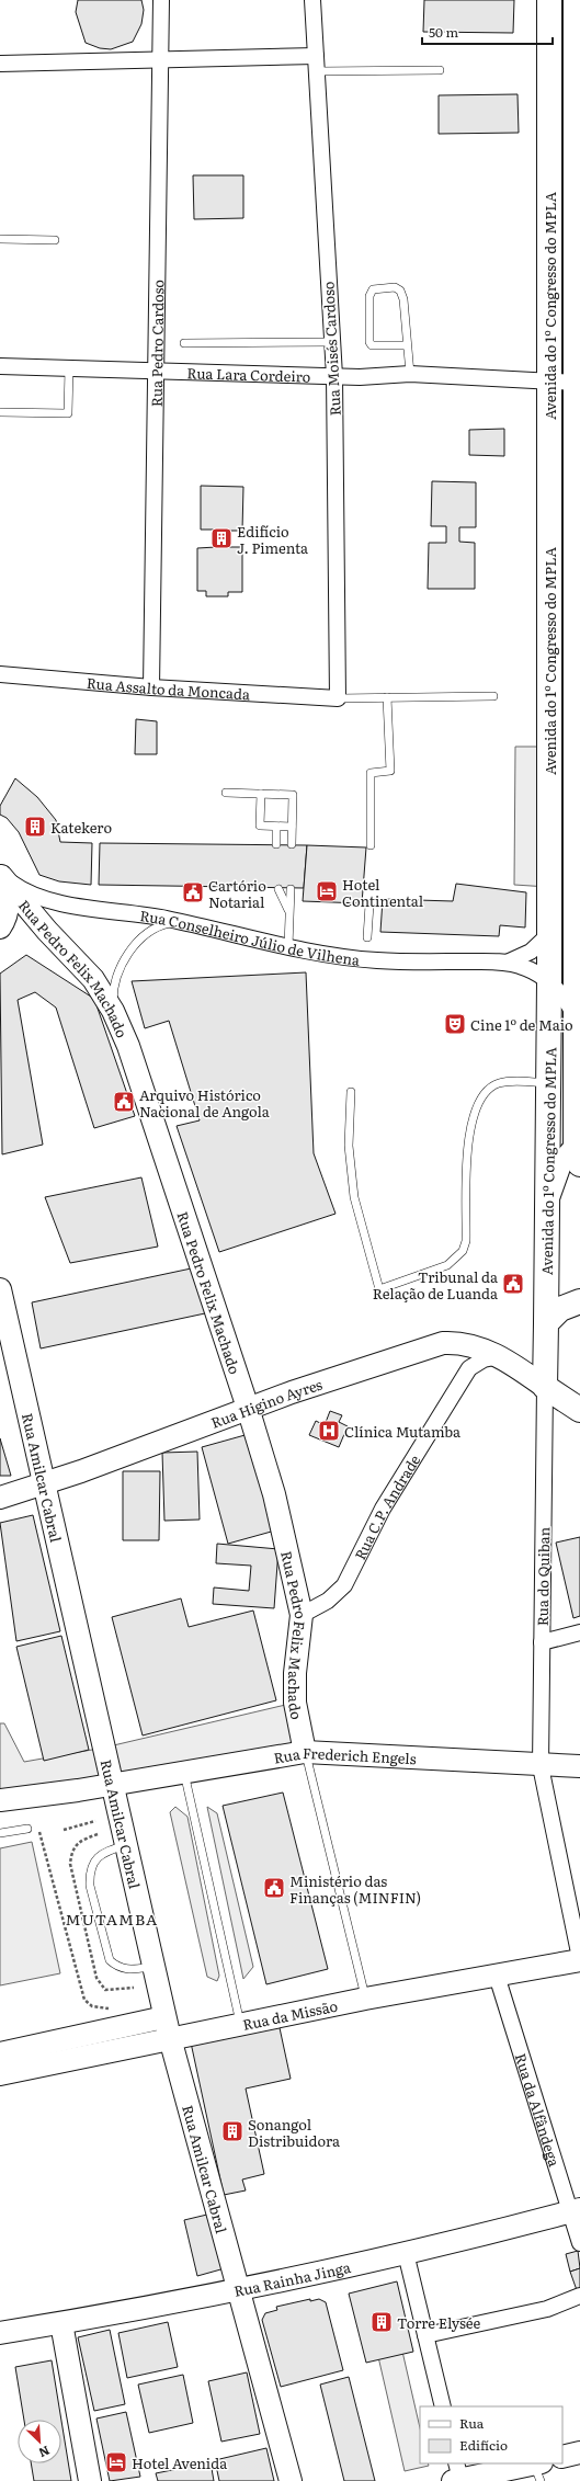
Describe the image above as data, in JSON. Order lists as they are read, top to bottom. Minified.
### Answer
{"streets":{"main road":["Avenida do 1º Congresso do MPLA"],"street":["Rua Pedro Cardoso","Rua Moisés Cardoso","Rua Lara Cordeiro","Rua Assalto da Moncada","Rua Conselheiro Júlio de Vilhena","Rua Pedro Felix Machado","Rua Higino Ayres","Rua Amilcar Cabral","Rua C.P. Andrade","Rua do Quiban","Rua Frederich Engels","Rua da Missão","Rua da Alfândega","Rua Rainha Jinga"]},"crossings":[["Avenida do 1º Congresso do MPLA","Rua Lara Cordeiro"],["Avenida do 1º Congresso do MPLA","Rua Conselheiro Júlio de Vilhena"],["Avenida do 1º Congresso do MPLA","Rua Higino Ayres"],["Avenida do 1º Congresso do MPLA","Rua do Quiban"],["Rua Pedro Cardoso","Rua Lara Cordeiro"],["Rua Pedro Cardoso","Rua Assalto da Moncada"],["Rua Moisés Cardoso","Rua Lara Cordeiro"],["Rua Moisés Cardoso","Rua Assalto da Moncada"],["Rua Conselheiro Júlio de Vilhena","Rua Pedro Felix Machado"],["Rua Pedro Felix Machado","Rua Higino Ayres"],["Rua Pedro Felix Machado","Rua C.P. Andrade"],["Rua Pedro Felix Machado","Rua Frederich Engels"],["Rua Higino Ayres","Rua Amilcar Cabral"],["Rua Higino Ayres","Rua C.P. Andrade"],["Rua Higino Ayres","Rua do Quiban"],["Rua Amilcar Cabral","Rua Frederich Engels"],["Rua Amilcar Cabral","Rua da Missão"],["Rua Amilcar Cabral","Rua Rainha Jinga"],["Rua do Quiban","Rua Frederich Engels"],["Rua do Quiban","Rua da Missão"],["Rua da Missão","Rua da Alfândega"],["Rua da Alfândega","Rua Rainha Jinga"]],"districts":["MUTAMBA"],"places":{"building":["Edifício J. Pimenta","Katekero","Sonangol Distribuidora","Torre Elysée"],"hotel":["Hotel Continental","Hotel Avenida"],"public building":["Cartório Notarial","Arquivo Histórico Nacional de Angola","Tribunal da Relação de Luanda","Ministério das Finanças (MINFIN)"],"theatre":["Cine 1º de Maio"],"hospital":["Clínica Mutamba"]},"legend":["Rua","Edifício"],"scale_bar":"50 m","north":"bottom right"}
